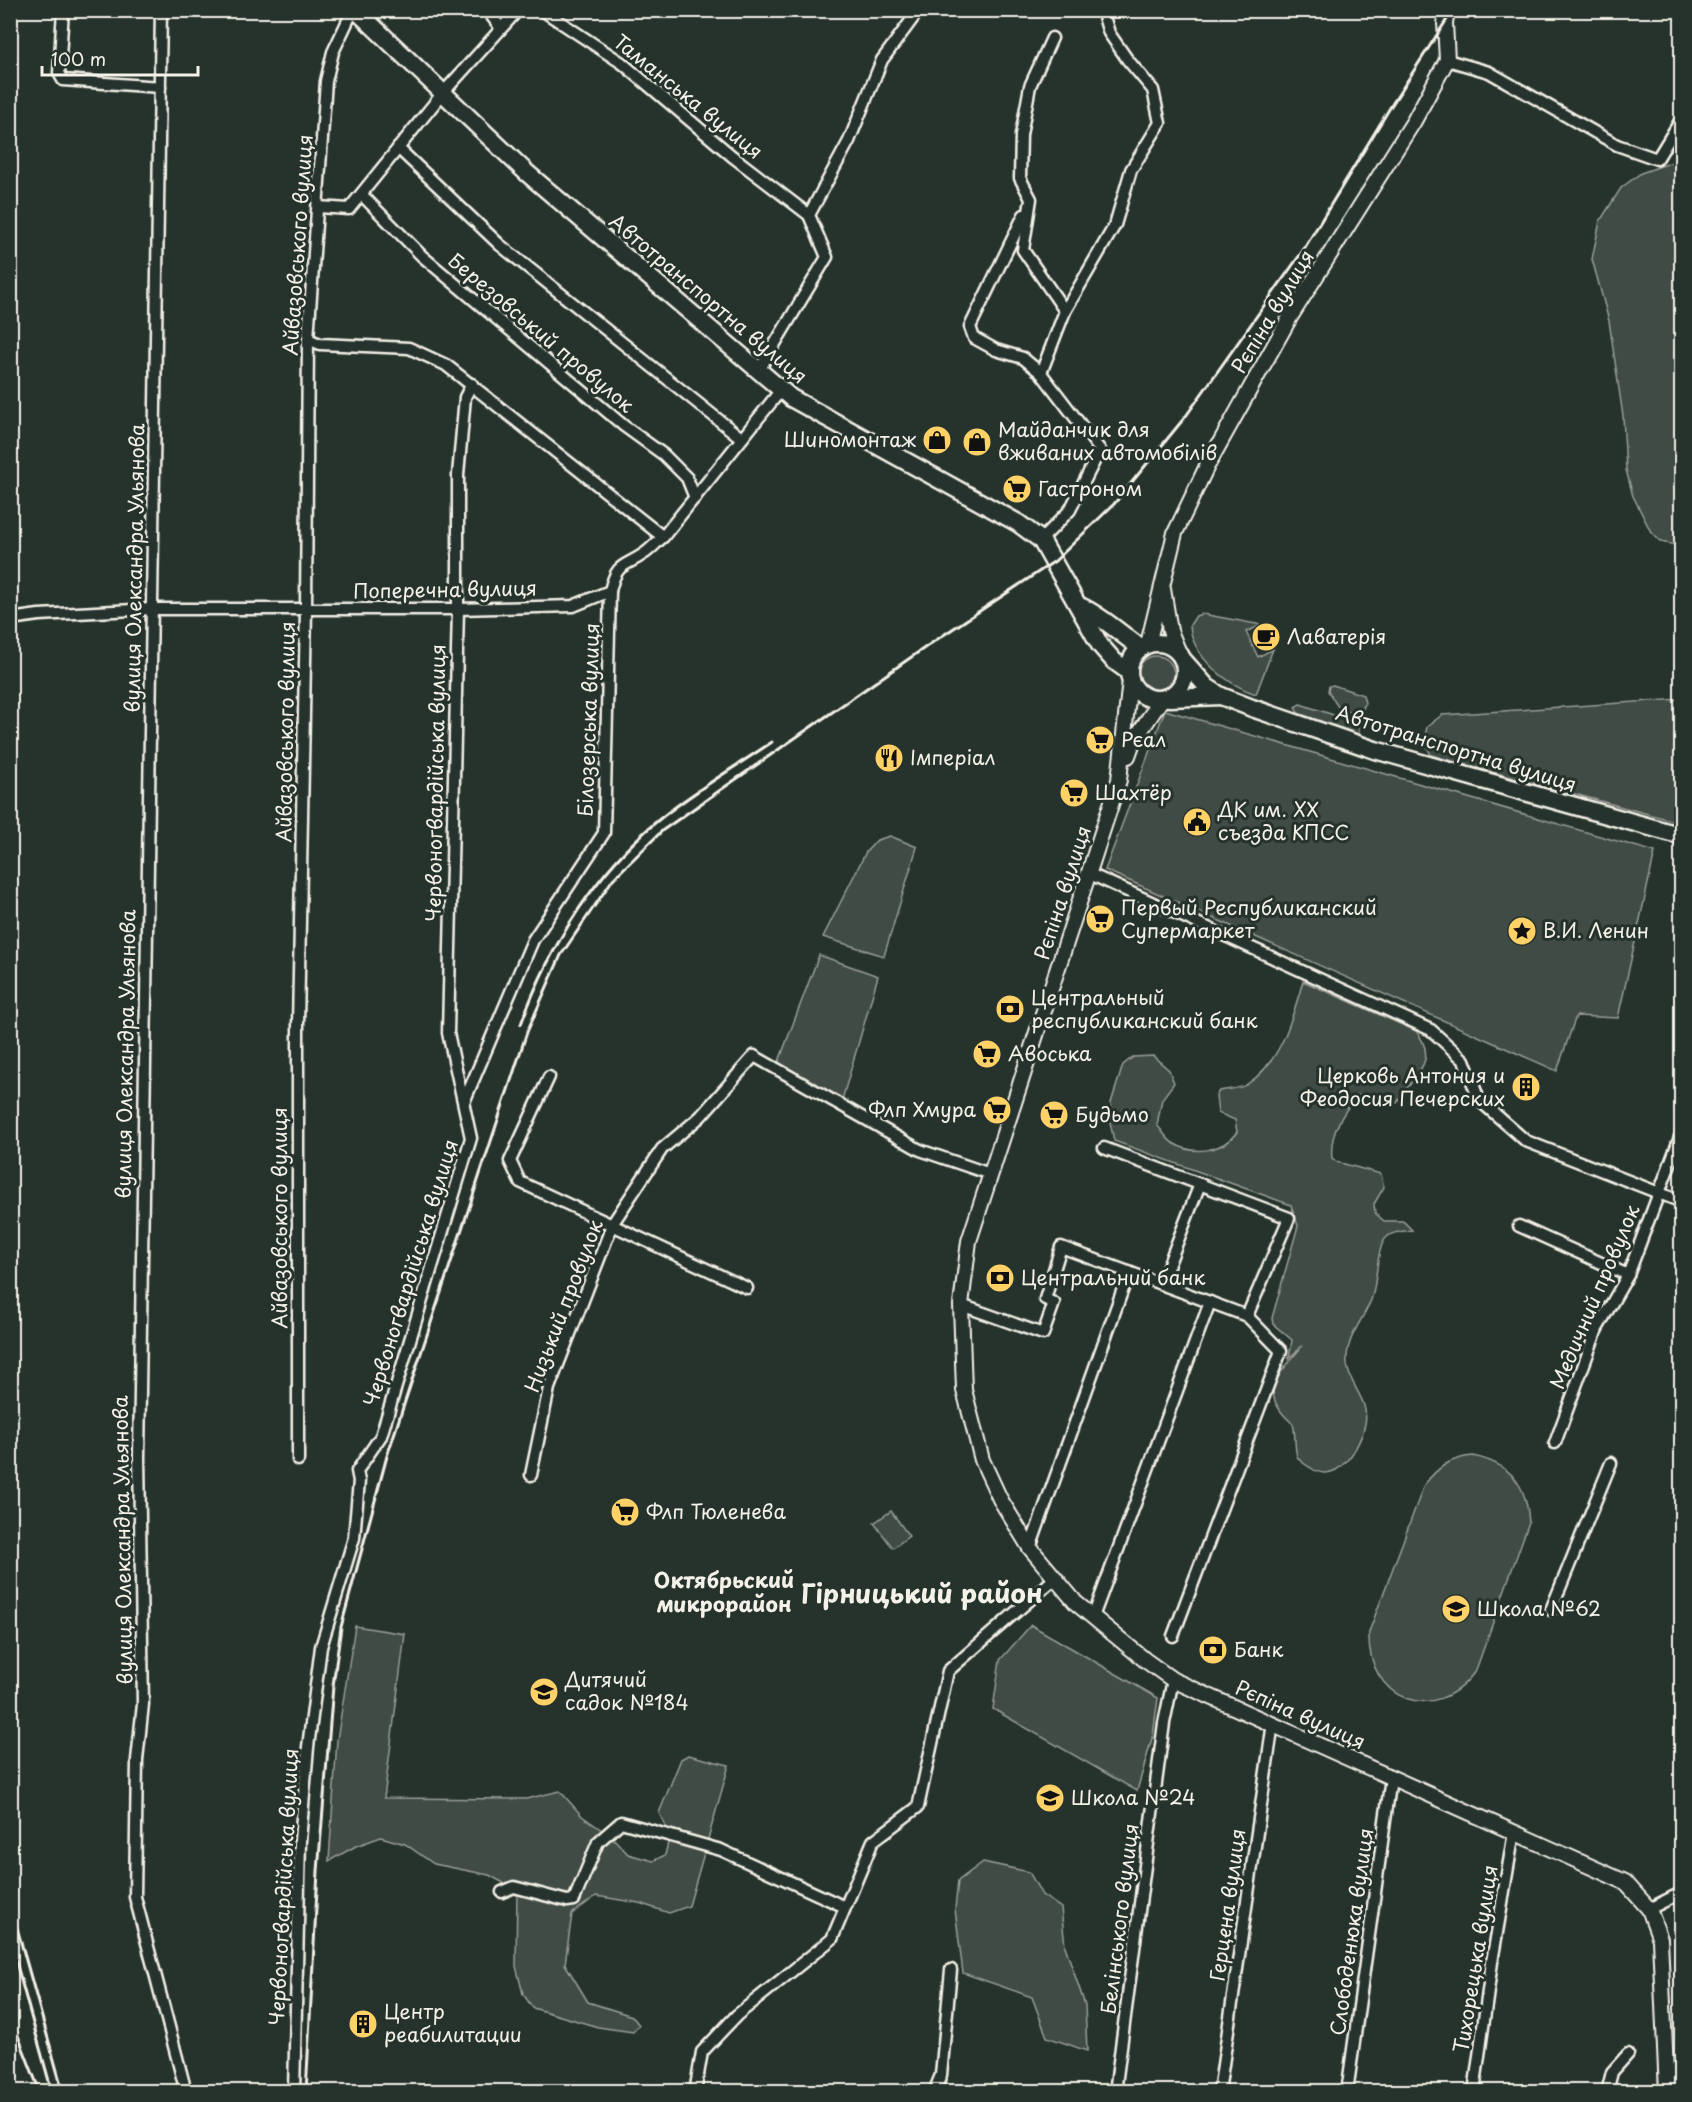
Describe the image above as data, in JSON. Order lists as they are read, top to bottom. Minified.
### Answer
{"streets":{"main road":["Автотранспортна вулиця"],"street":["Таманська вулиця","Айвазовського вулиця","Рєпіна вулиця","Березовський провулок","вулиця Олександра Ульянова","Поперечна вулиця","Білозерська вулиця","Червоногвардійська вулиця","Медичний провулок","Низький провулок","Герцена вулиця","Белінського вулиця","Слободенюка вулиця","Тихорецька вулиця"]},"crossings":[["Айвазовського вулиця","Автотранспортна вулиця"],["Айвазовського вулиця","Поперечна вулиця"],["Автотранспортна вулиця","Рєпіна вулиця"],["Рєпіна вулиця","Низький провулок"],["Рєпіна вулиця","Герцена вулиця"],["Рєпіна вулиця","Белінського вулиця"],["Рєпіна вулиця","Слободенюка вулиця"],["Рєпіна вулиця","Тихорецька вулиця"],["вулиця Олександра Ульянова","Поперечна вулиця"],["Поперечна вулиця","Білозерська вулиця"],["Поперечна вулиця","Червоногвардійська вулиця"],["Білозерська вулиця","Червоногвардійська вулиця"]],"districts":["Октябрьский микрорайон","Гірницький район"],"places":{"shop":["Шиномонтаж","Майданчик для вживаних автомобілів"],"supermarket":["Гастроном","Рєал","Шахтёр","Первый Республиканский Супермаркет","Авоська","Флп Хмура","Будьмо","Флп Тюленева"],"cafe":["Лаватерія"],"restaurant":["Імперіал"],"public building":["ДК им. XX съезда КПСС"],"place":["В.И. Ленин"],"bank":["Центральный республиканский банк","Центральний банк","Банк"],"building":["Церковь Антония и Феодосия Печерских","Центр реабилитации"],"school or university":["Школа №62","Дитячий садок №184","Школа №24"]},"scale_bar":"100 m"}
